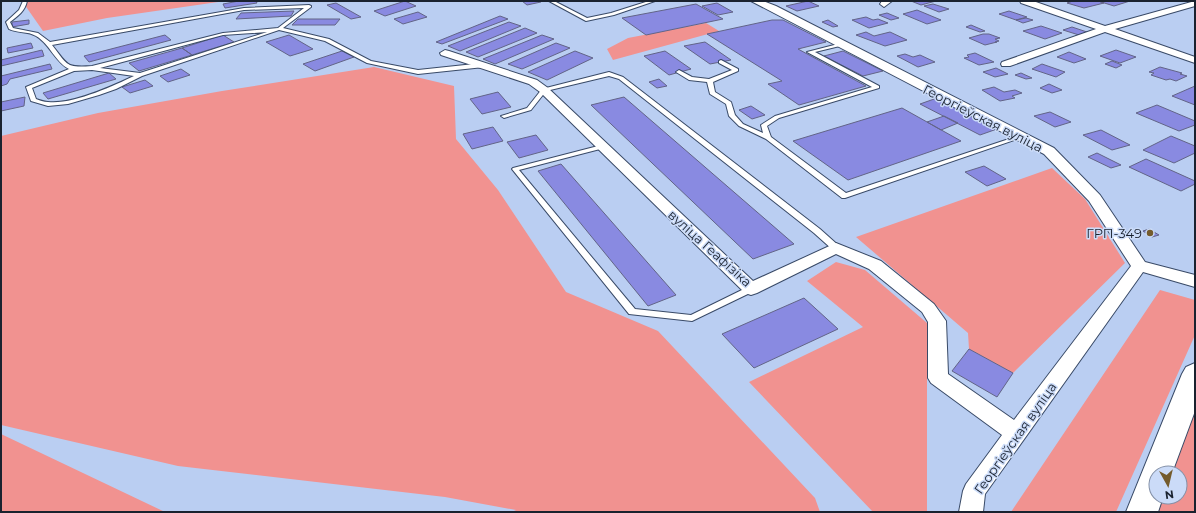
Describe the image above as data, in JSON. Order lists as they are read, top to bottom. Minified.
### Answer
{"streets":{"street":["Георгіеўская вуліца","вуліца Геафізіка"]},"places":["ГРП-349"],"north":"bottom"}
